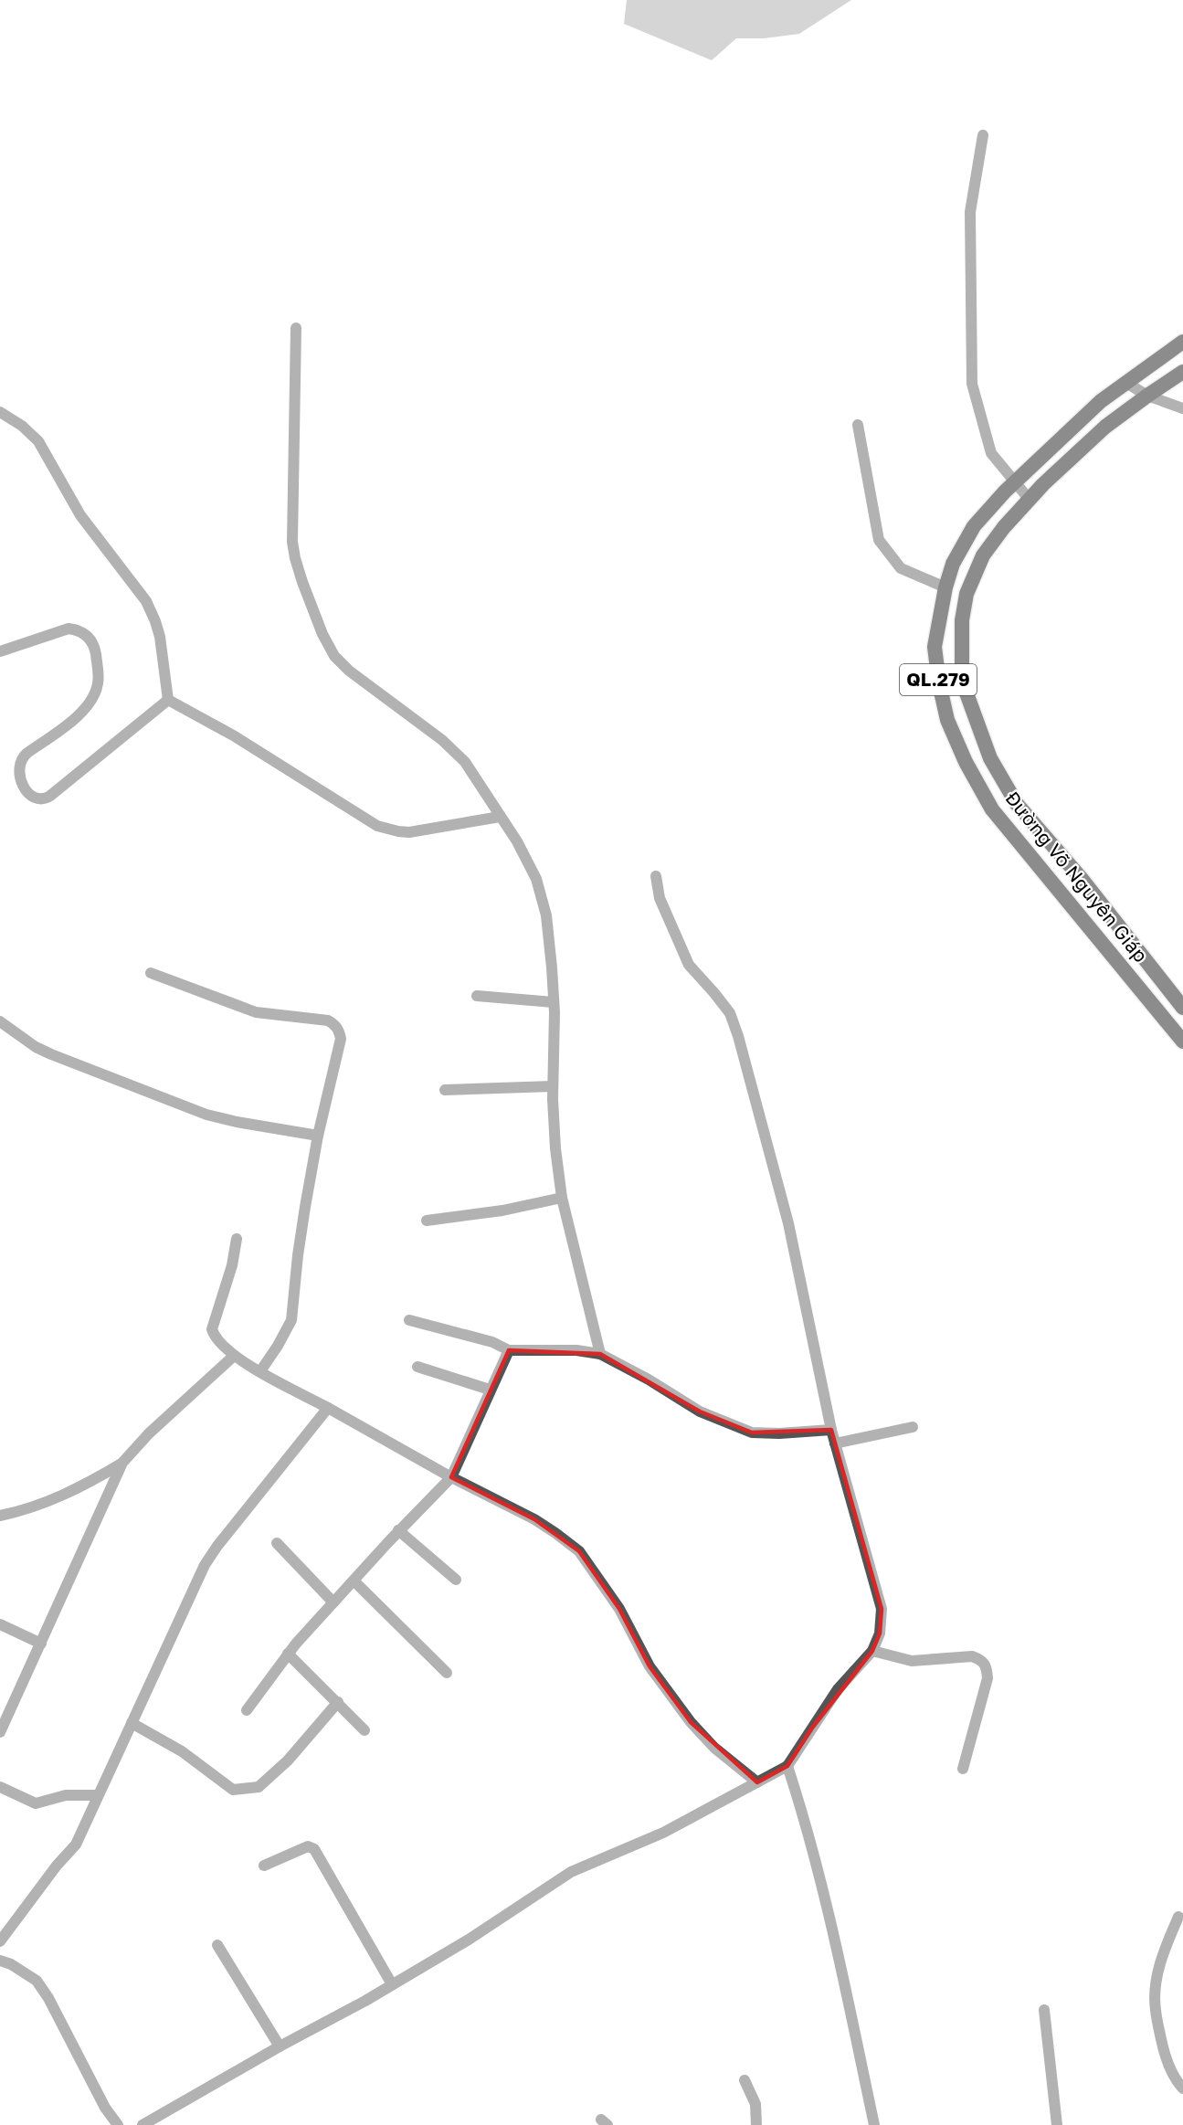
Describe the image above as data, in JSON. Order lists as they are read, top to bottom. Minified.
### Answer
{"streets":{"highway":["QL.279","Đường Võ Nguyên Giáp"]}}
